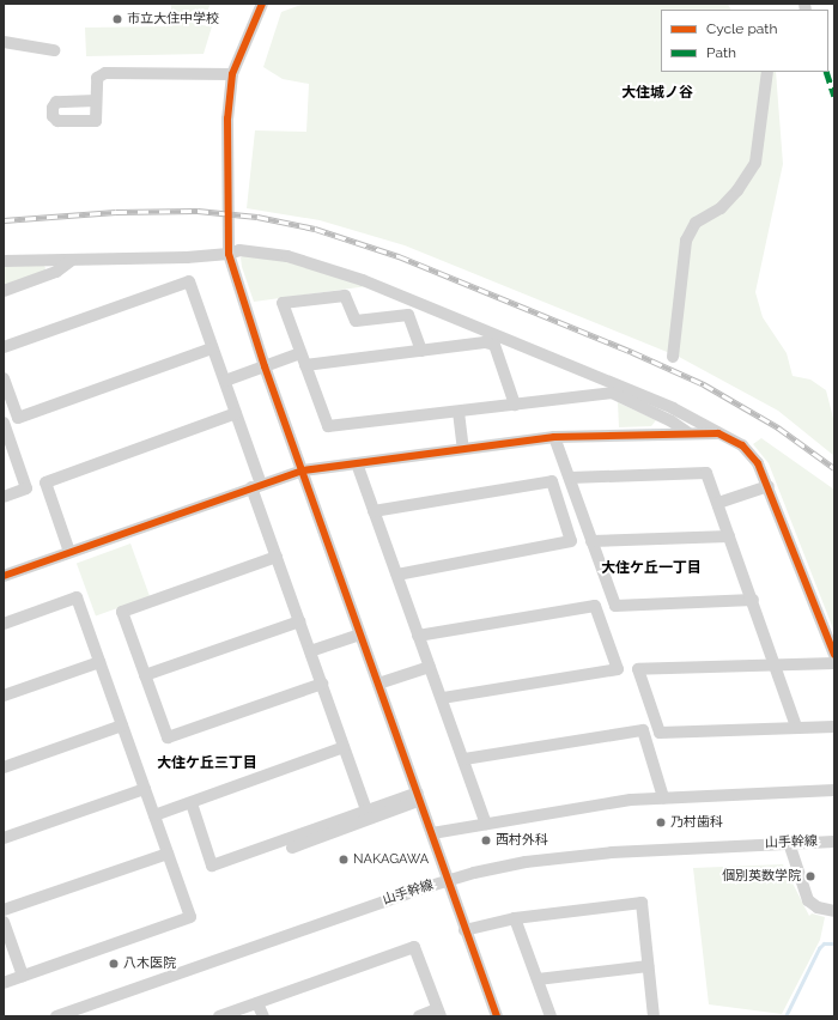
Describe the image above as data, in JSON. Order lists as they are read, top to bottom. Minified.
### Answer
{"streets":{"street":["山手幹線"]},"districts":["大住城ノ谷","大住ケ丘一丁目","大住ケ丘三丁目"],"places":["市立大住中学校","乃村歯科","西村外科","NAKAGAWA","個別英数学院","八木医院"],"legend":["Cycle path","Path"]}
